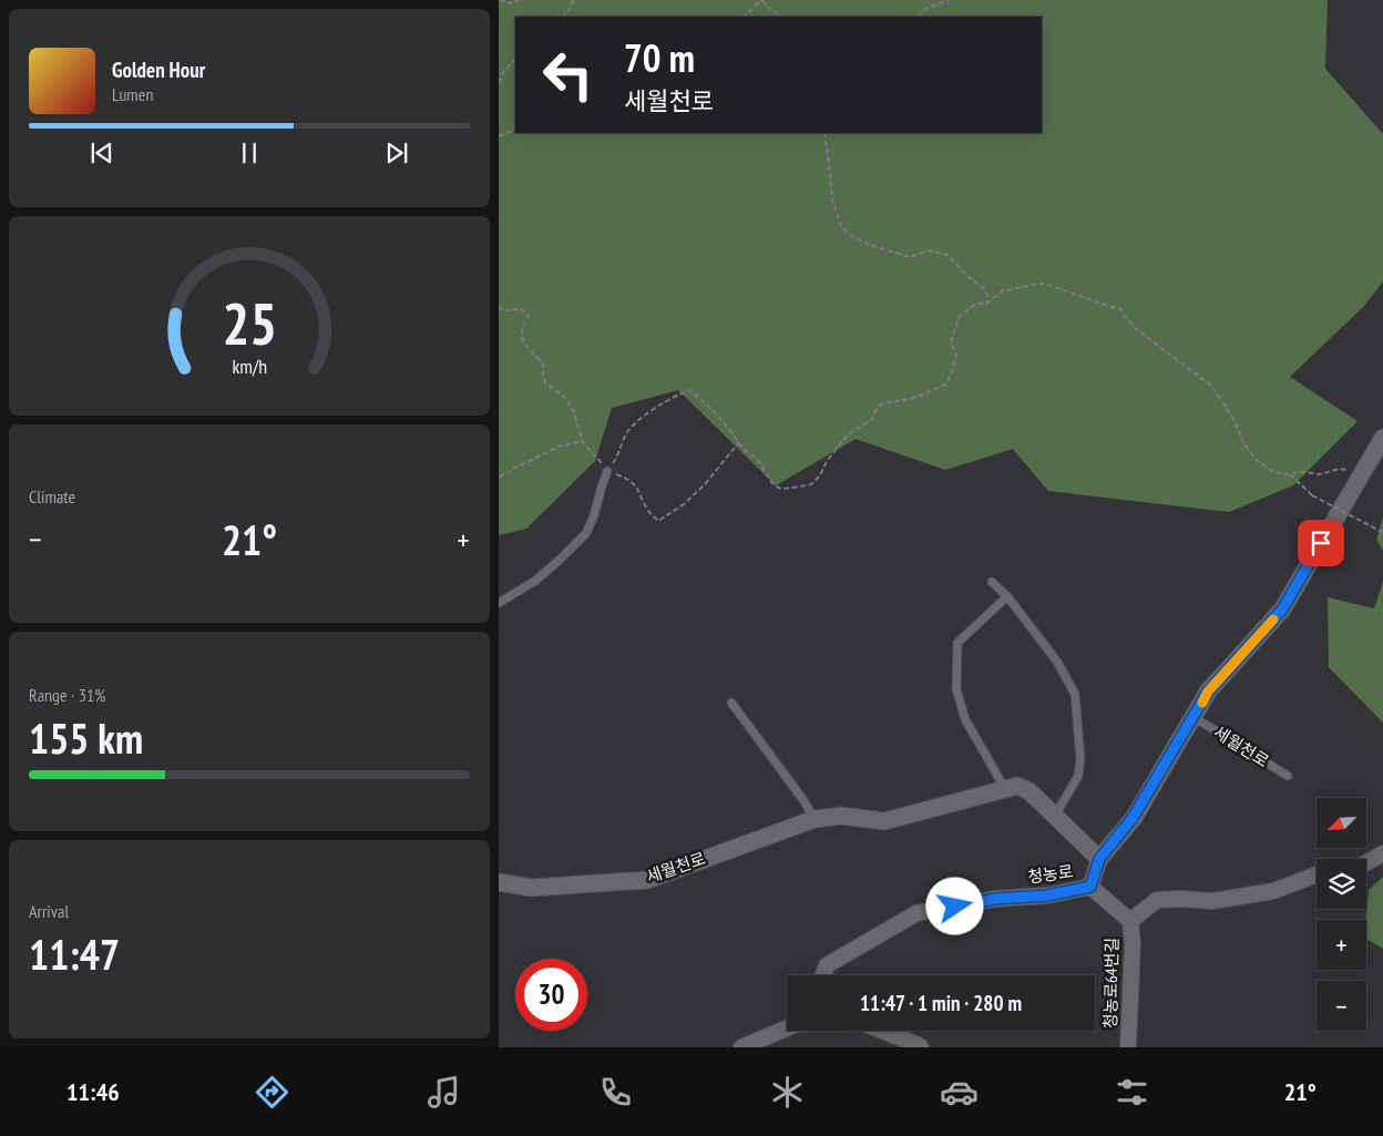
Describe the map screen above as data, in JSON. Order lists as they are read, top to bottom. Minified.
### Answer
{"streets":{"street":["세월천로","청농로","청농로64번길"]},"crossings":[["청농로","청농로64번길"]],"north":"bottom left","page":{"turn":["70 m","세월천로"],"song":["Golden Hour","Lumen"],"tile":["Climate",["Range · 31%","155 km"],["Arrival","11:47"]],"heat":["−","21°","+"],"map_buttons":["+","−"],"limit":"30","trip":"11:47 · 1 min · 280 m","tabs":["11:46","21°"],"gauge":["25","km/h"]}}
